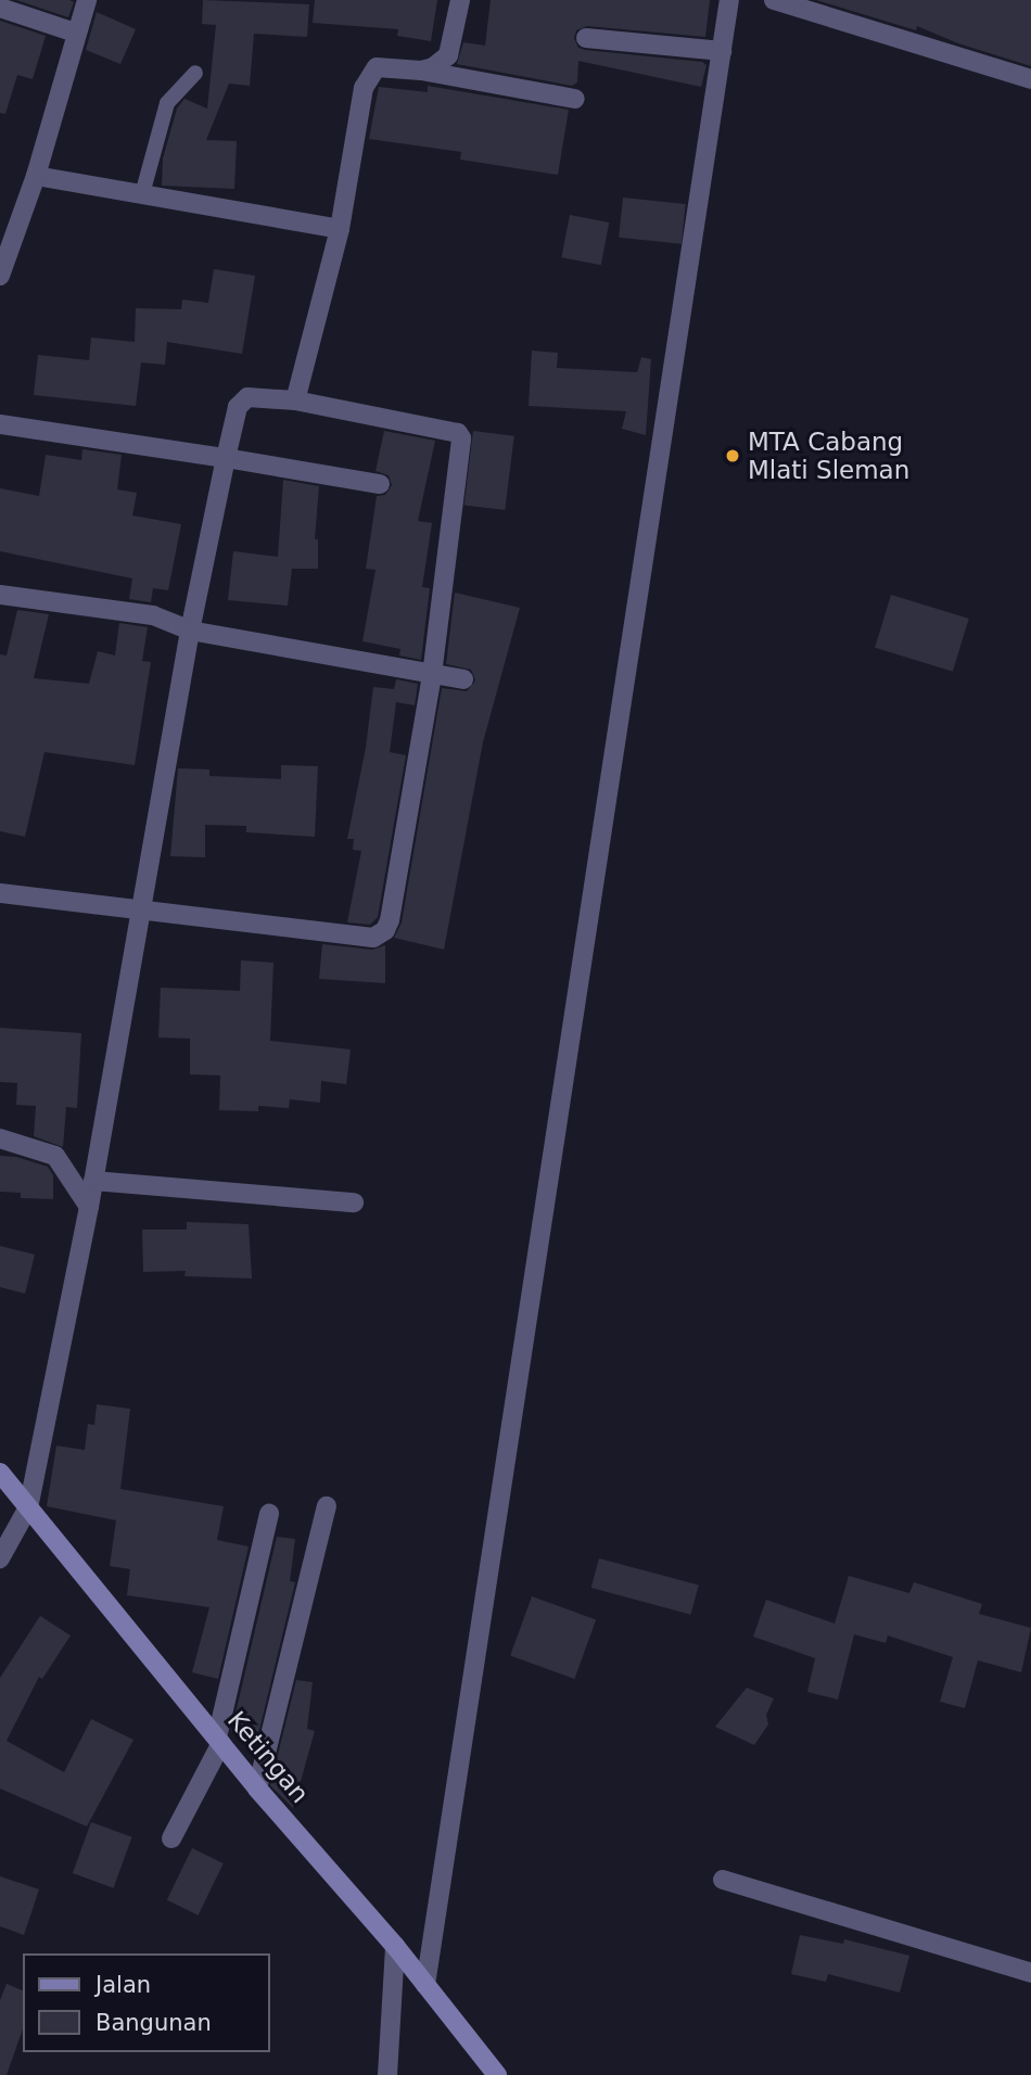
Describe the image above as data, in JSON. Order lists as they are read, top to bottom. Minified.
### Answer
{"streets":{"street":["Ketingan"]},"places":["MTA Cabang Mlati Sleman"],"legend":["Jalan","Bangunan"]}
